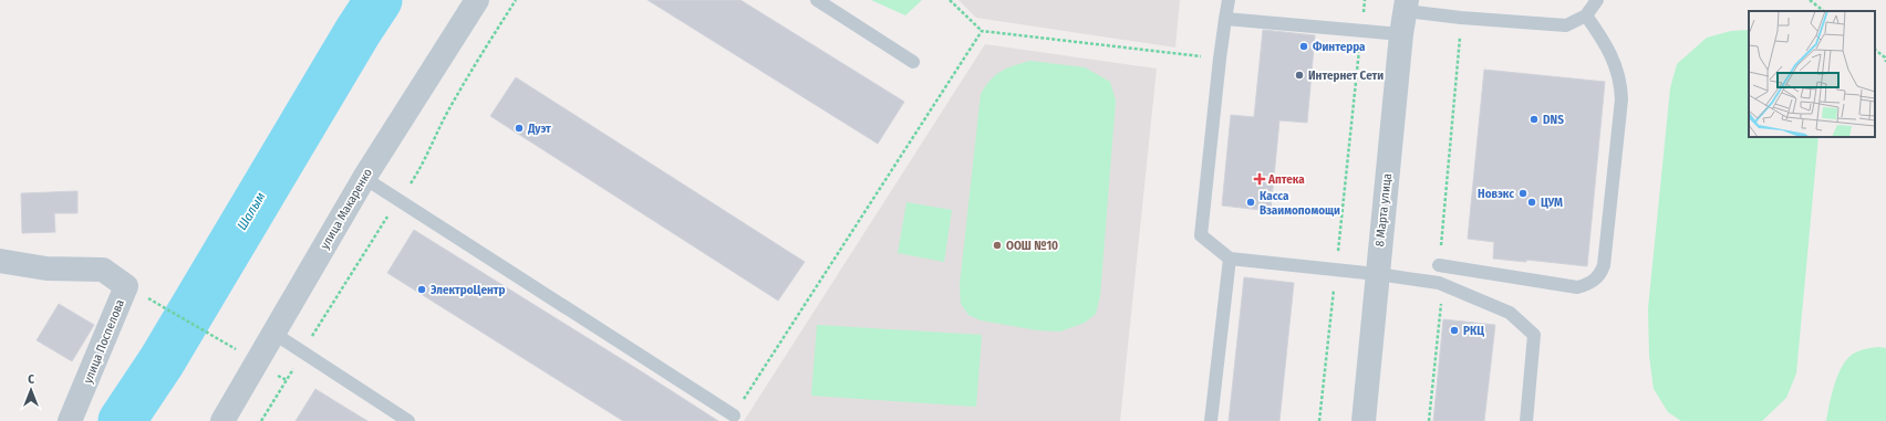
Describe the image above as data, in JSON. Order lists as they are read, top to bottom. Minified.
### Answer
{"streets":{"street":["улица Макаренко","8 Марта улица","улица Поспелова"]},"water":["Шалым"],"places":{"other":["Финтерра","Интернет Сети","DNS","Дуэт","Новэкс","Касса Взаимопомощи","ЦУМ","ООШ №10","ЭлектроЦентр","РКЦ"],"health":["Аптека"]},"north":"top"}
